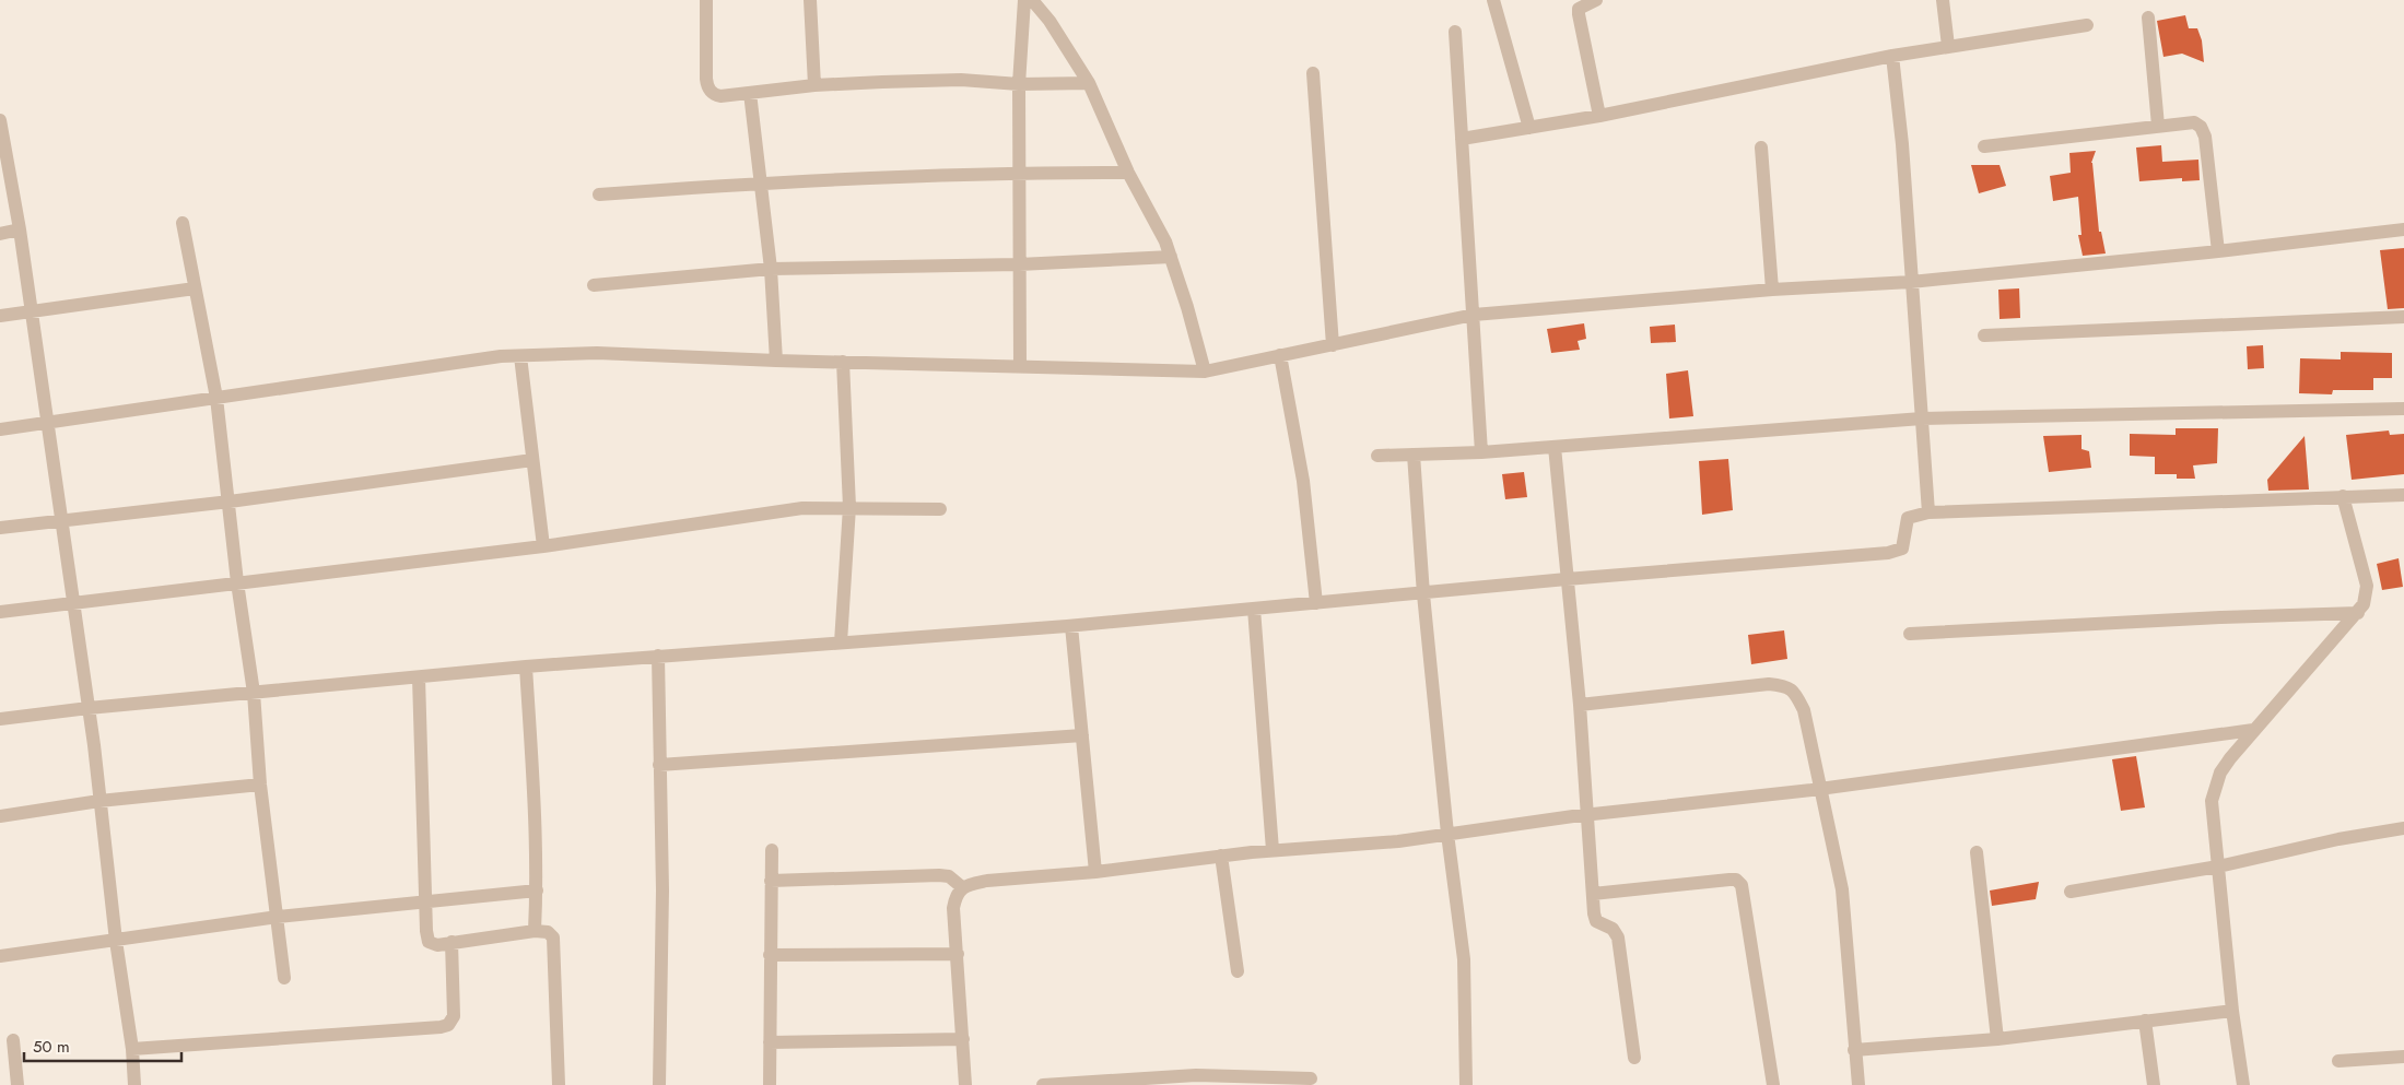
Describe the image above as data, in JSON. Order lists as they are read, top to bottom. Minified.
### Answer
{"scale_bar":"50 m"}
